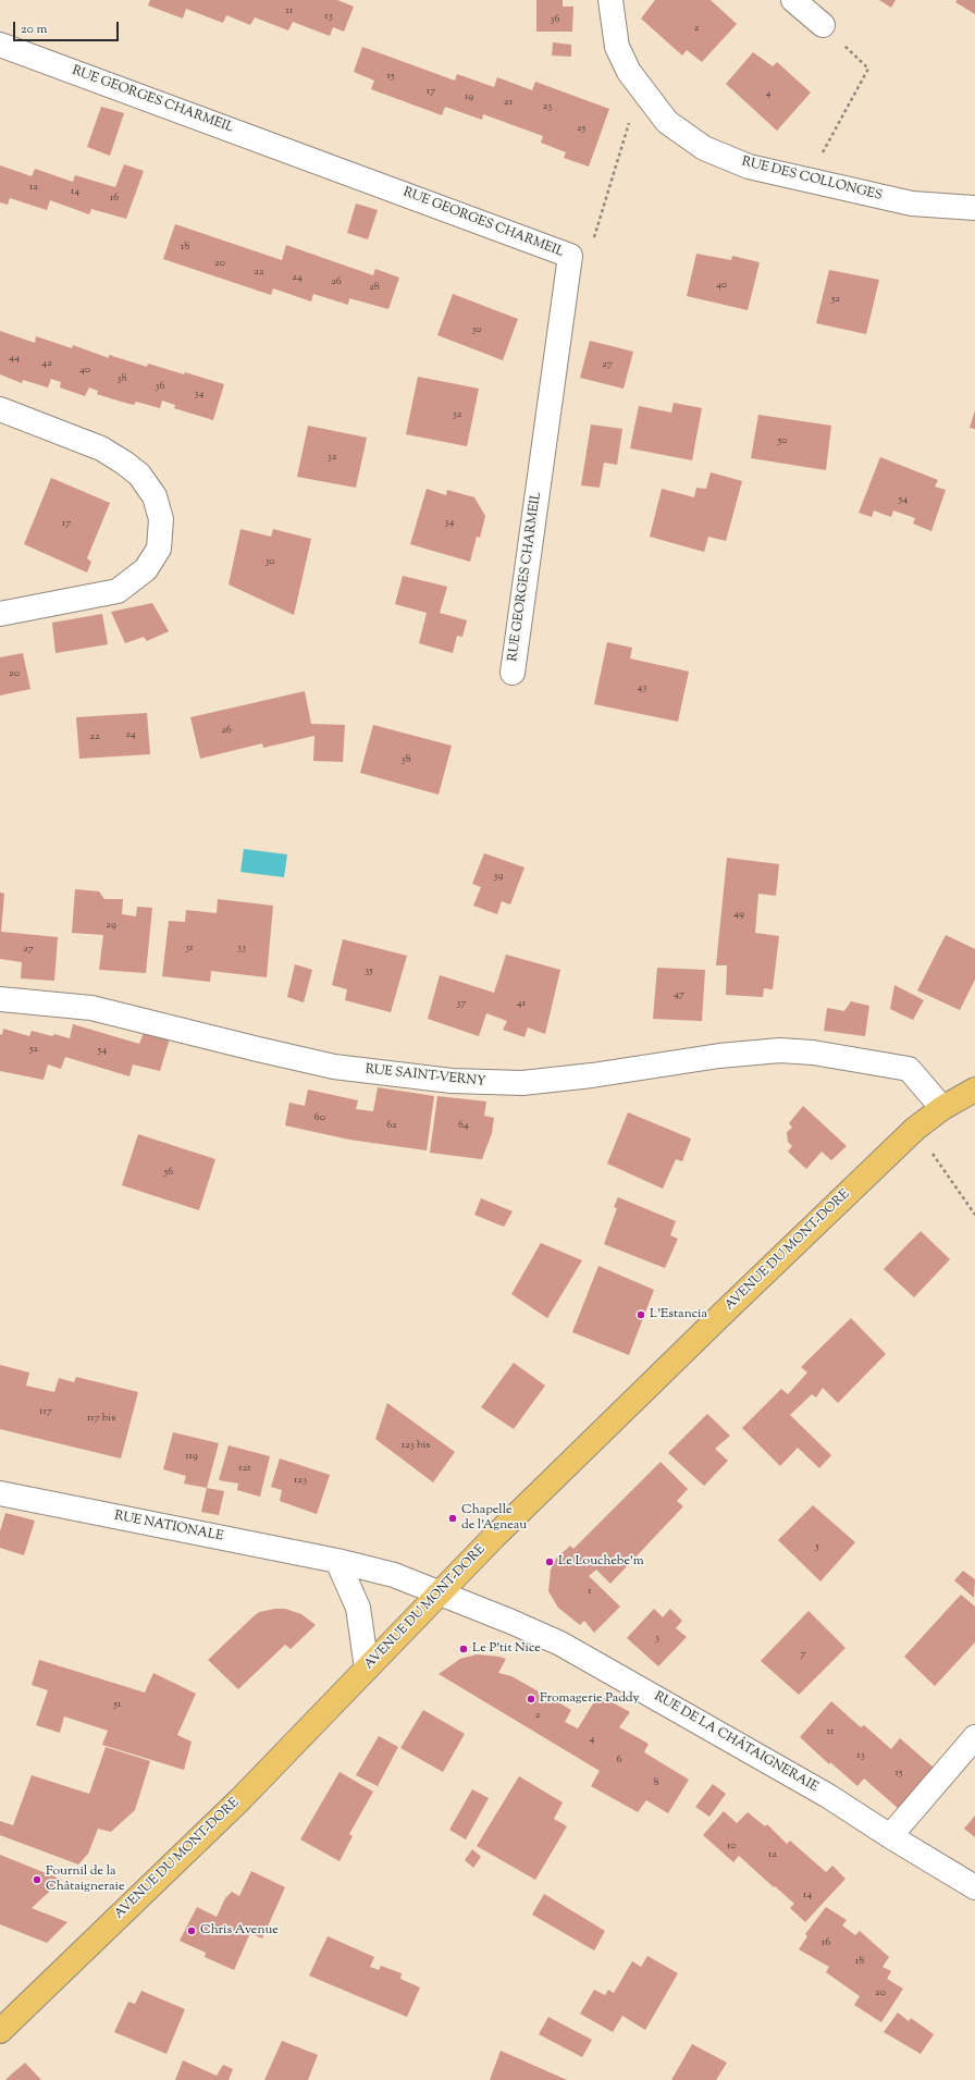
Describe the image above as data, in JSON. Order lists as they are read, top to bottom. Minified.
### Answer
{"streets":{"main road":["AVENUE DU MONT-DORE"],"street":["RUE GEORGES CHARMEIL","RUE DES COLLONGES","RUE SAINT-VERNY","RUE NATIONALE","RUE DE LA CHÂTAIGNERAIE"]},"crossings":[["RUE SAINT-VERNY","AVENUE DU MONT-DORE"],["AVENUE DU MONT-DORE","RUE NATIONALE"],["AVENUE DU MONT-DORE","RUE DE LA CHÂTAIGNERAIE"],["RUE NATIONALE","RUE DE LA CHÂTAIGNERAIE"]],"places":["L'Estancia","Chapelle de l'Agneau","Le Louchebe'm","Le P'tit Nice","Fromagerie Paddy","Fournil de la Châtaigneraie","Chris Avenue"],"house_numbers":["11","13","36","2","15","17","4","19","21","23","25","12","14","16","18","20","22","24","26","40","28","52","30","44","42","27","40","38","36","34","32","50","32","54","34","17","30","20","43","26","24","22","38","39","49","29","31","33","27","35","47","37","41","52","54","60","62","64","56","117","117 bis","123 bis","119","121","123","5","1","3","7","51","2","11","4","13","6","15","8","10","12","14","16","18","20"],"scale_bar":"20 m"}
